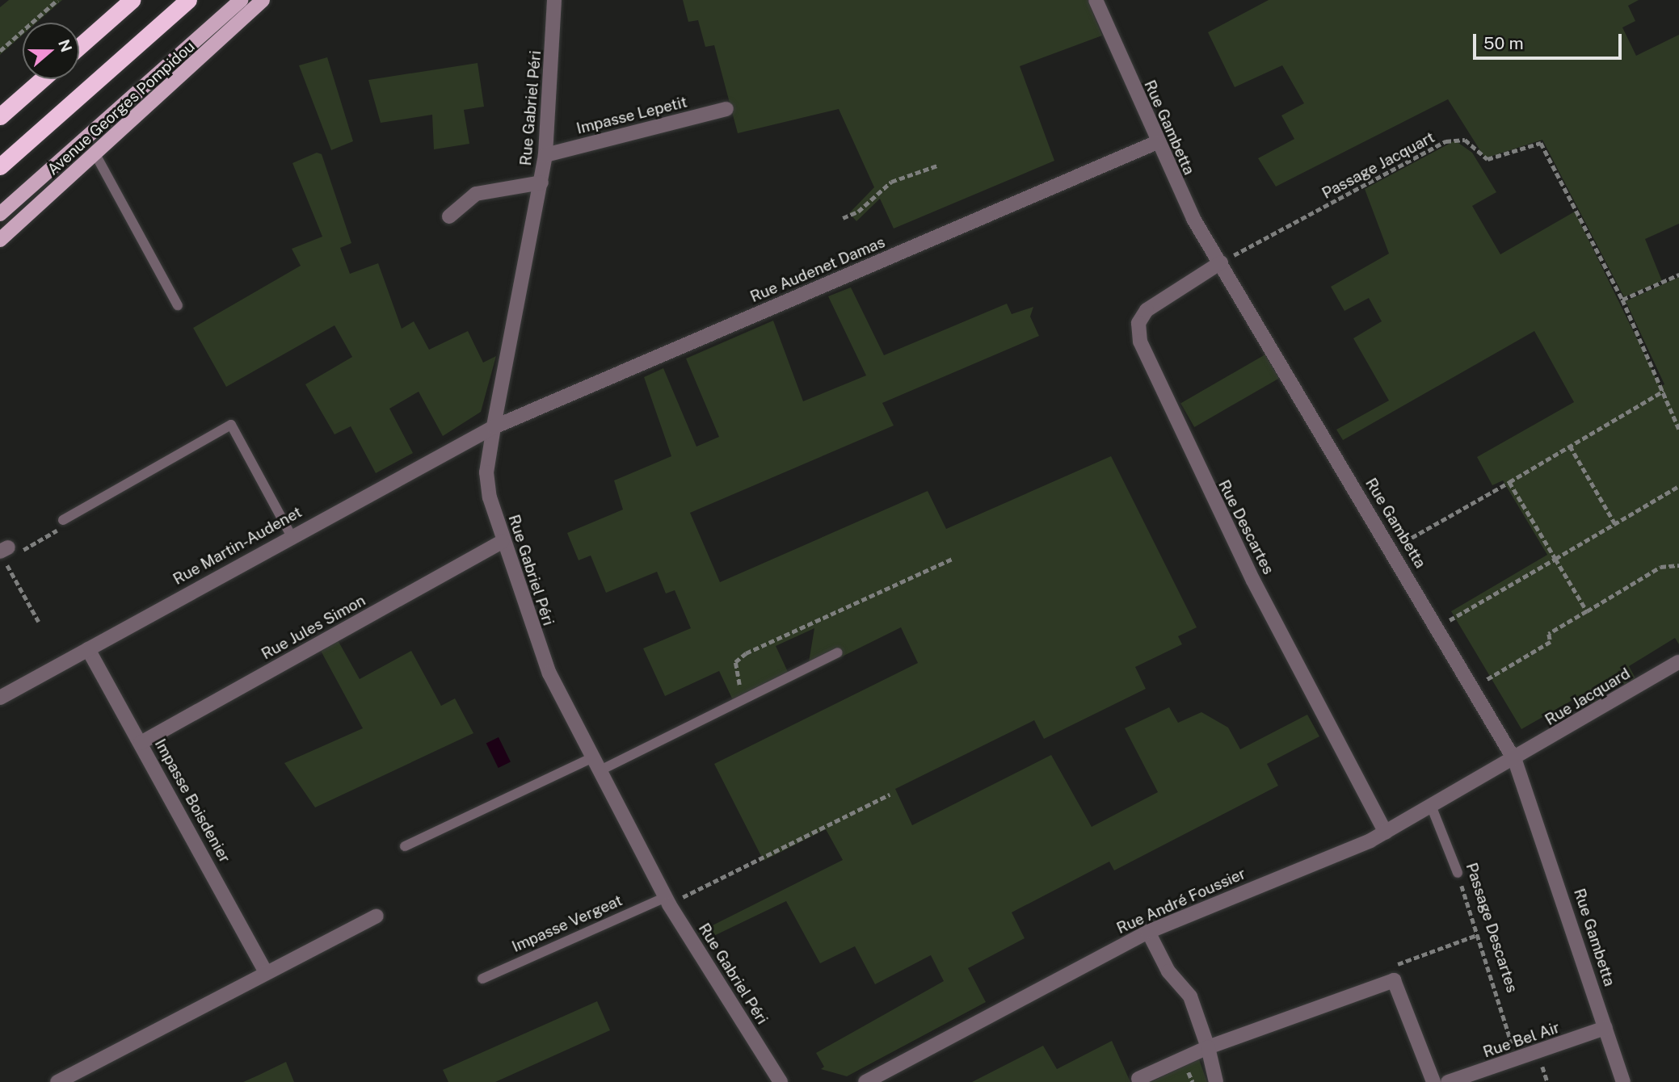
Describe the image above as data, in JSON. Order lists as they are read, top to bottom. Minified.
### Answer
{"streets":{"main road":["Avenue Georges Pompidou"],"street":["Rue Gabriel Péri","Impasse Lepetit","Rue Gambetta","Rue Audenet Damas","Rue Descartes","Rue Martin-Audenet","Rue Jules Simon","Rue Jacquard","Impasse Boisdenier","Rue André Foussier","Rue Bel Air"],"lane":["Impasse Vergeat","Passage Descartes"],"path":["Passage Jacquart"]},"crossings":[["Rue Gabriel Péri","Impasse Lepetit"],["Rue Gabriel Péri","Rue Audenet Damas"],["Rue Gabriel Péri","Rue Martin-Audenet"],["Rue Gabriel Péri","Rue Jules Simon"],["Rue Gabriel Péri","Impasse Vergeat"],["Rue Gambetta","Passage Jacquart"],["Rue Gambetta","Rue Audenet Damas"],["Rue Gambetta","Rue Descartes"],["Rue Gambetta","Rue Jacquard"],["Rue Gambetta","Rue André Foussier"],["Rue Gambetta","Rue Bel Air"],["Passage Jacquart","Rue Descartes"],["Rue Audenet Damas","Rue Martin-Audenet"],["Rue Descartes","Rue André Foussier"],["Rue Martin-Audenet","Impasse Boisdenier"],["Rue Jules Simon","Impasse Boisdenier"],["Rue Jacquard","Rue André Foussier"],["Rue André Foussier","Passage Descartes"],["Passage Descartes","Rue Bel Air"]],"scale_bar":"50 m","north":"right"}
